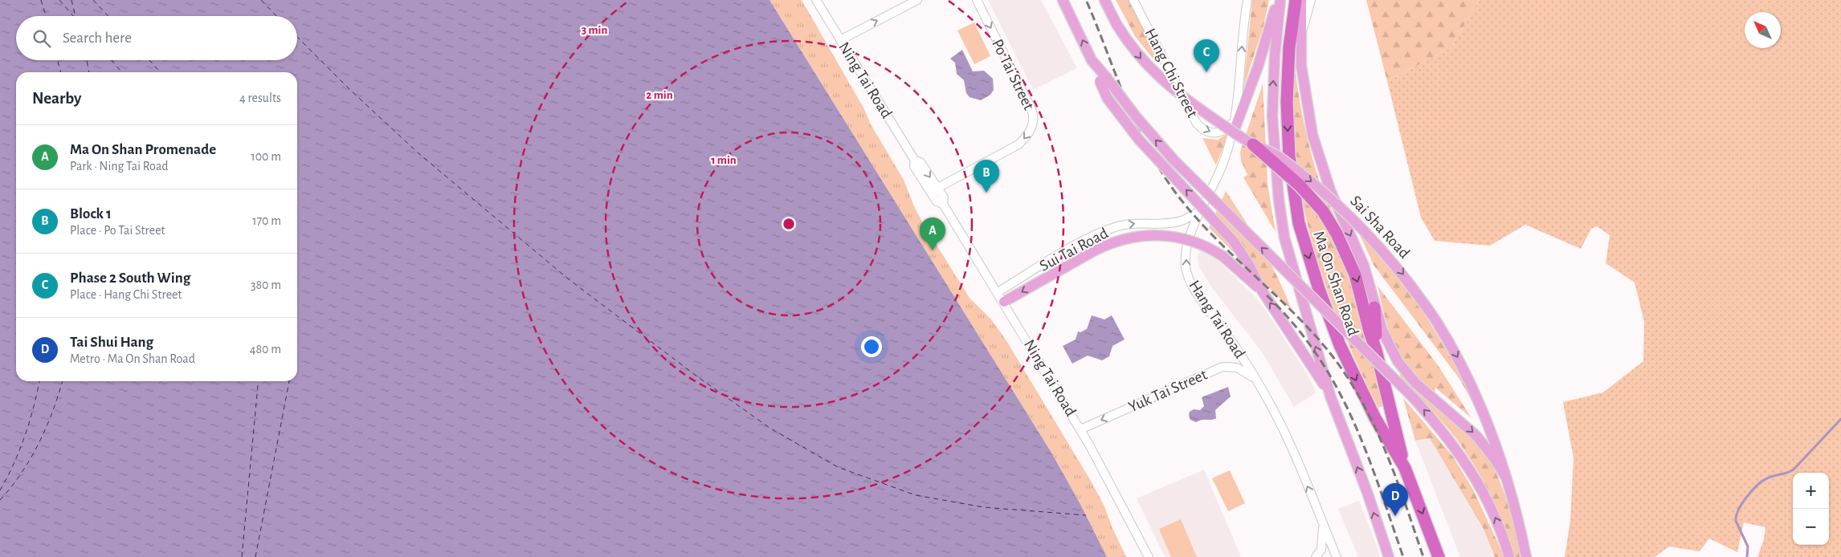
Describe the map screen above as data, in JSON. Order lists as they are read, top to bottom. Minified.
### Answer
{"streets":{"highway":["Ma On Shan Road"],"main road":["Sai Sha Road"],"street":["Hang Chi Street","Po Tai Street","Ning Tai Road","Sui Tai Road","Hang Tai Road","Yuk Tai Street"]},"crossings":[["Hang Chi Street","Hang Tai Road"],["Po Tai Street","Ning Tai Road"],["Ning Tai Road","Sui Tai Road"],["Ning Tai Road","Yuk Tai Street"],["Sai Sha Road","Ma On Shan Road"],["Sui Tai Road","Hang Tai Road"],["Hang Tai Road","Yuk Tai Street"]],"one_way":["Hang Chi Street","Sui Tai Road","Hang Tai Road","Yuk Tai Street"],"north":"top left","page":{"search":"Search here","pins":["C","B","A","D"],"heading":["Nearby","4 results"],"list":[{"mark":"A","name":"Ma On Shan Promenade","note":"Park · Ning Tai Road","value":"100 m"},{"mark":"B","name":"Block 1","note":"Place · Po Tai Street","value":"170 m"},{"mark":"C","name":"Phase 2 South Wing","note":"Place · Hang Chi Street","value":"380 m"},{"mark":"D","name":"Tai Shui Hang","note":"Metro · Ma On Shan Road","value":"480 m"}],"map_buttons":["+","−"]},"rings":["3 min","2 min","1 min"]}
